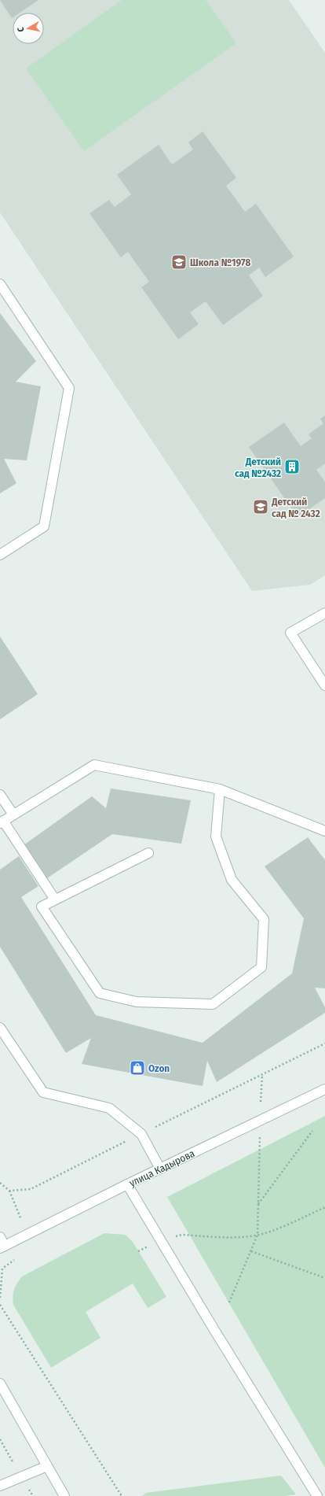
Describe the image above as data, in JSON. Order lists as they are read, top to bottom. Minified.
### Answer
{"streets":{"street":["улица Кадырова"]},"places":{"school or university":["Школа №1978","Детский сад № 2432"],"building":["Детский сад №2432"],"shop":["Ozon"]},"north":"left"}
